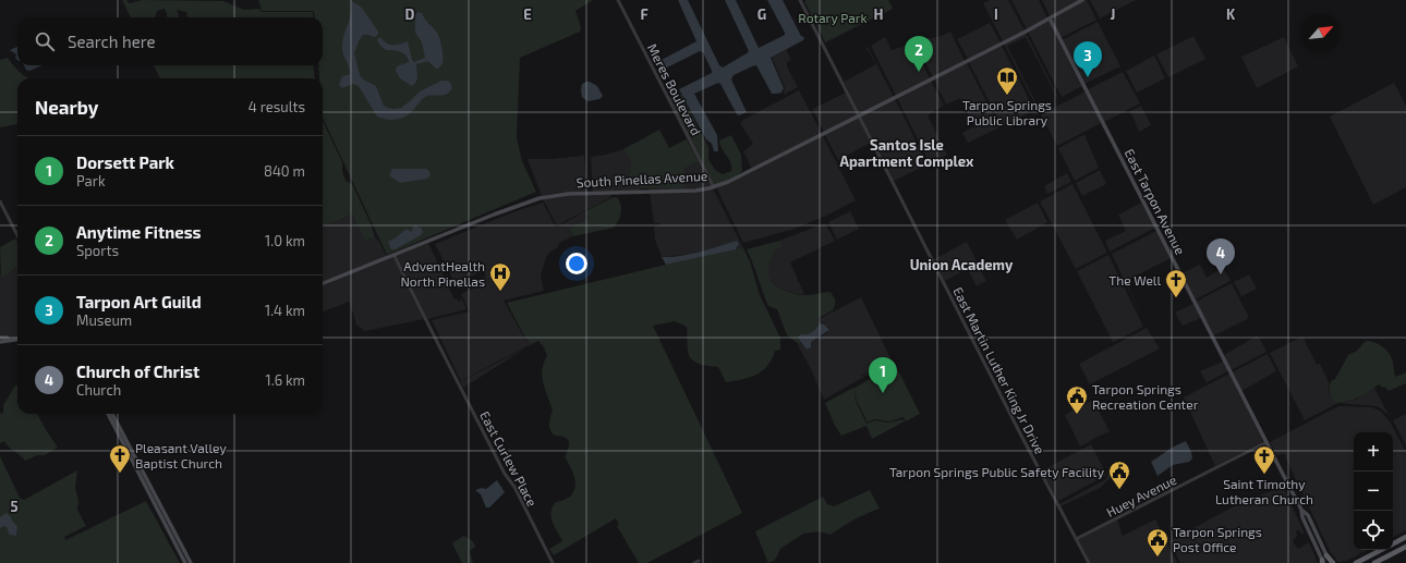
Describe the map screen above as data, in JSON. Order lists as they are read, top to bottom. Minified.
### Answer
{"streets":{"main road":["South Pinellas Avenue","East Tarpon Avenue"],"street":["Meres Boulevard","East Martin Luther King Jr Drive","East Curlew Place","Huey Avenue"]},"crossings":[["Meres Boulevard","South Pinellas Avenue"],["South Pinellas Avenue","East Tarpon Avenue"],["South Pinellas Avenue","East Martin Luther King Jr Drive"],["South Pinellas Avenue","East Curlew Place"],["East Tarpon Avenue","Huey Avenue"],["East Martin Luther King Jr Drive","Huey Avenue"]],"districts":["Santos Isle Apartment Complex","Union Academy"],"parks":["Rotary Park"],"places":{"library":["Tarpon Springs Public Library"],"hospital":["AdventHealth North Pinellas"],"church":["The Well","Pleasant Valley Baptist Church","Saint Timothy Lutheran Church"],"public building":["Tarpon Springs Recreation Center","Tarpon Springs Public Safety Facility","Tarpon Springs Post Office"]},"north":"top right","page":{"search":"Search here","pins":["2","3","4","1"],"heading":["Nearby","4 results"],"list":[{"mark":"1","name":"Dorsett Park","note":"Park","value":"840 m"},{"mark":"2","name":"Anytime Fitness","note":"Sports","value":"1.0 km"},{"mark":"3","name":"Tarpon Art Guild","note":"Museum","value":"1.4 km"},{"mark":"4","name":"Church of Christ","note":"Church","value":"1.6 km"}],"map_buttons":["+","−"]},"grid":{"columns":["D","E","F","G","H","I","J","K"],"rows":["5"]}}
